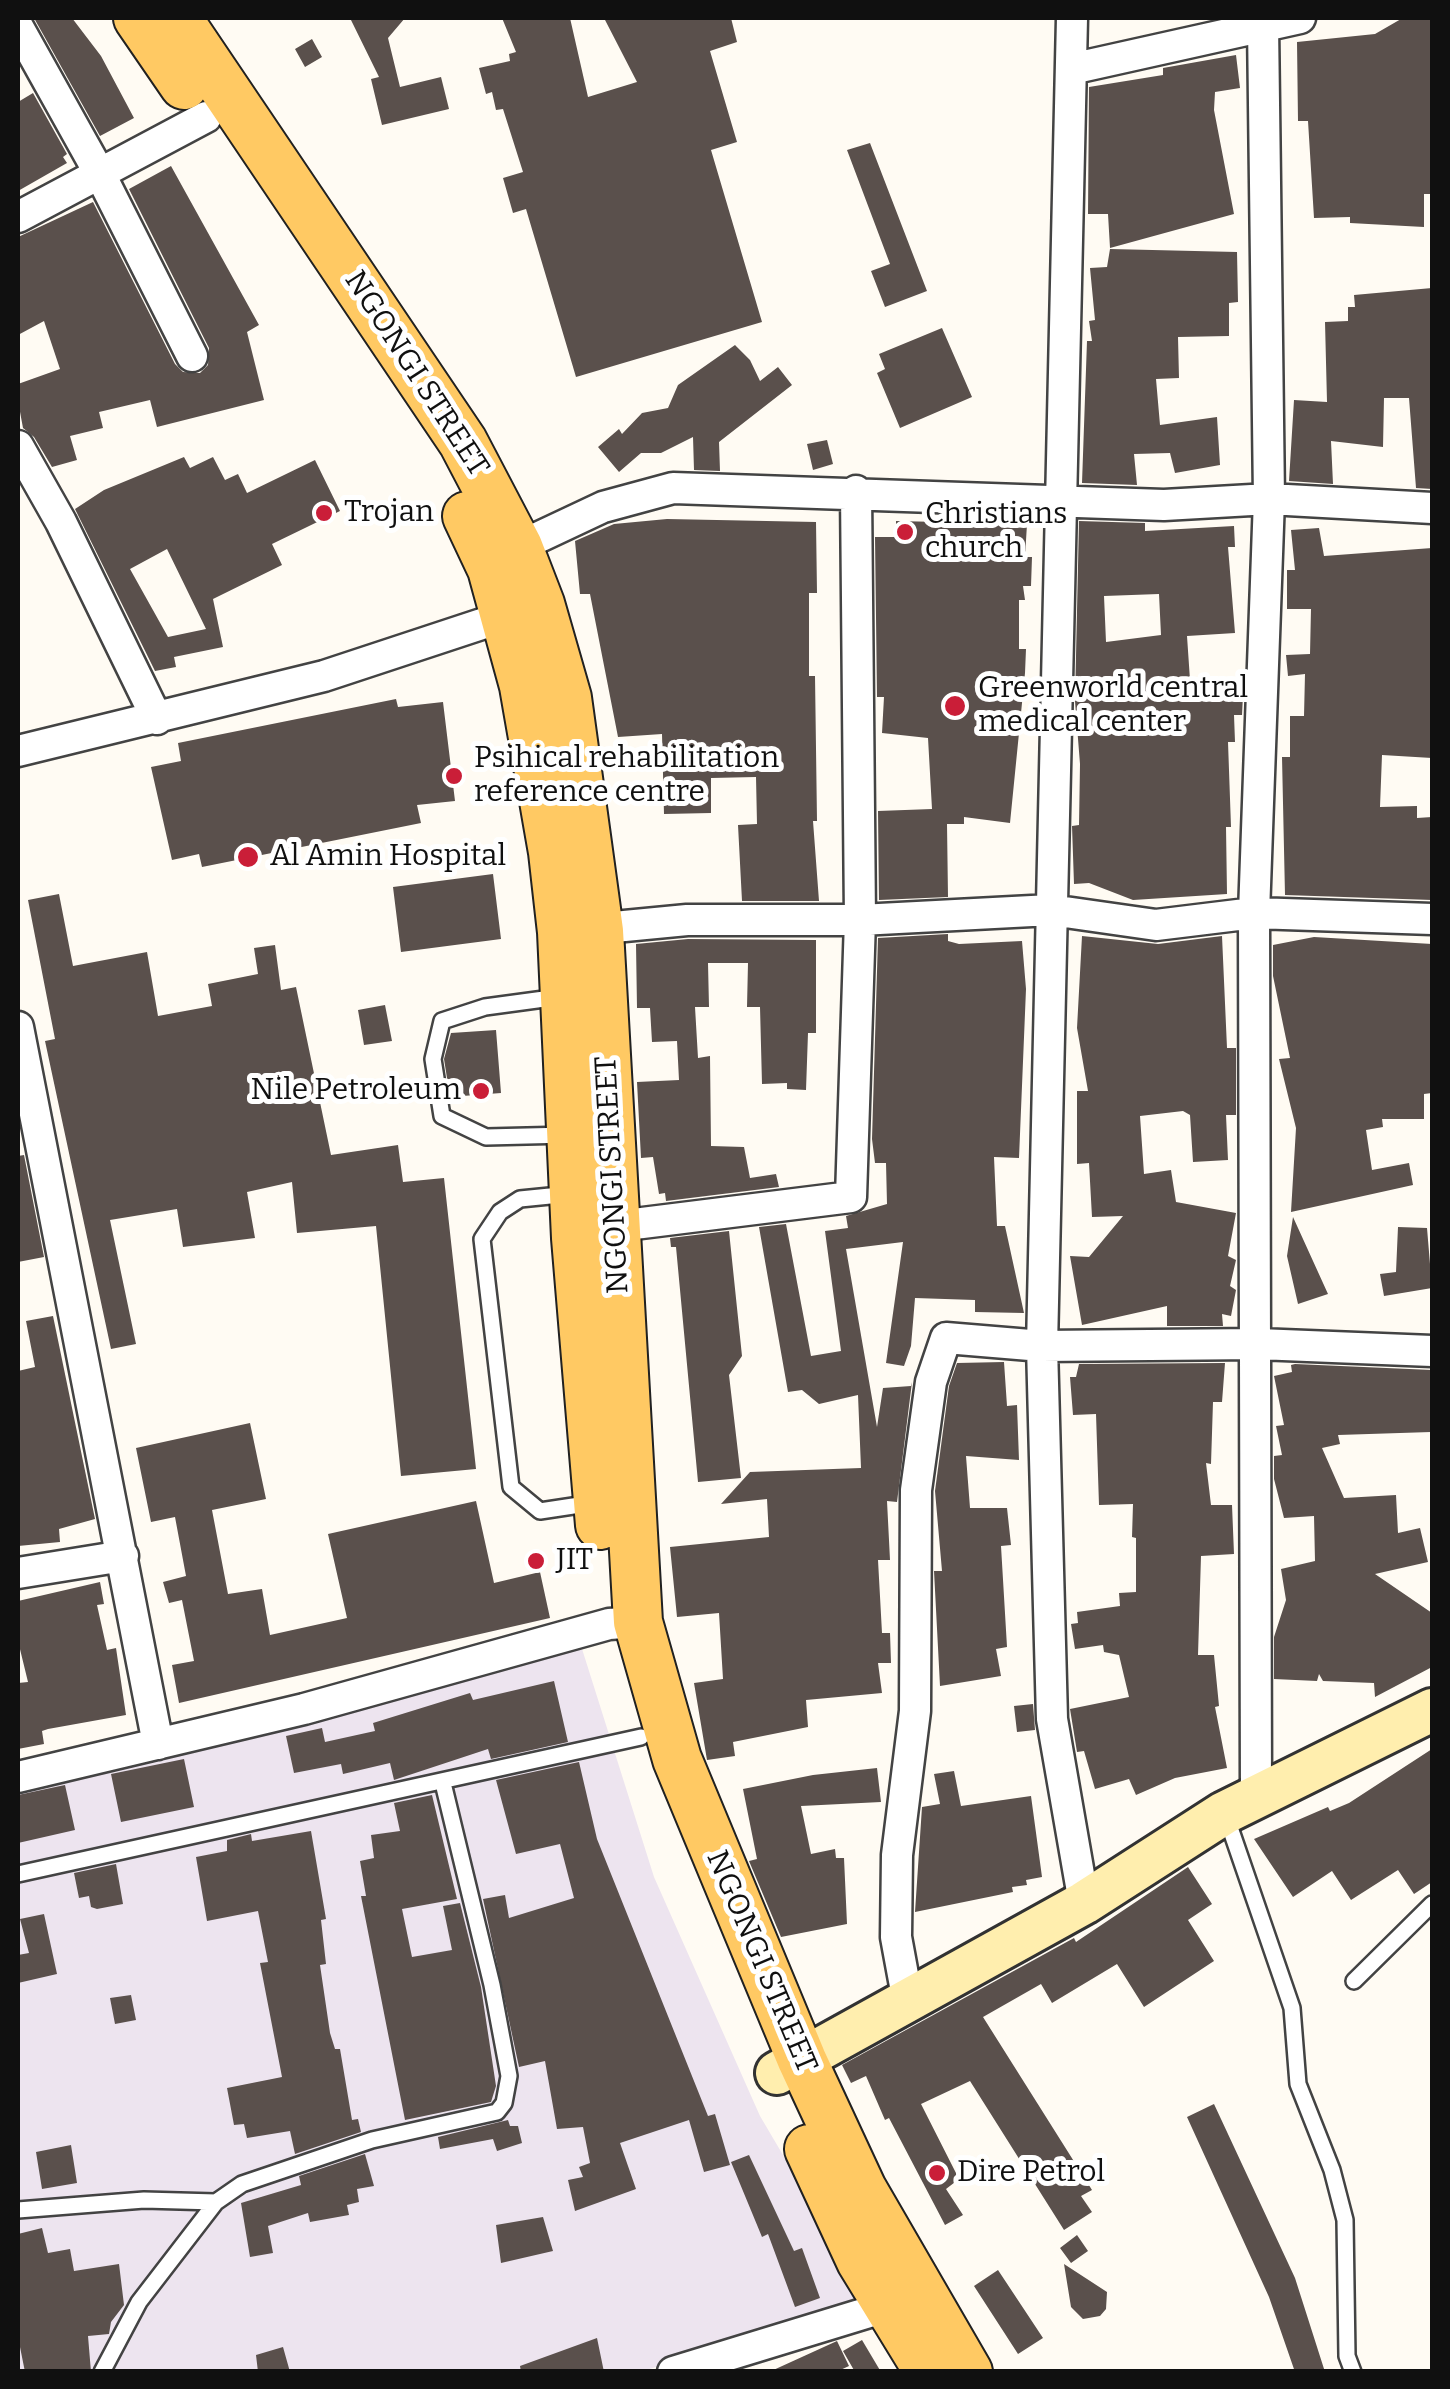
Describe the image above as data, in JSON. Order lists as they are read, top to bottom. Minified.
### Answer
{"streets":{"main road":["NGONGI STREET"]},"places":["Trojan","Christians church","Greenworld central medical center","Psihical rehabilitation reference centre","Al Amin Hospital","Nile Petroleum","JIT","Dire Petrol"]}
